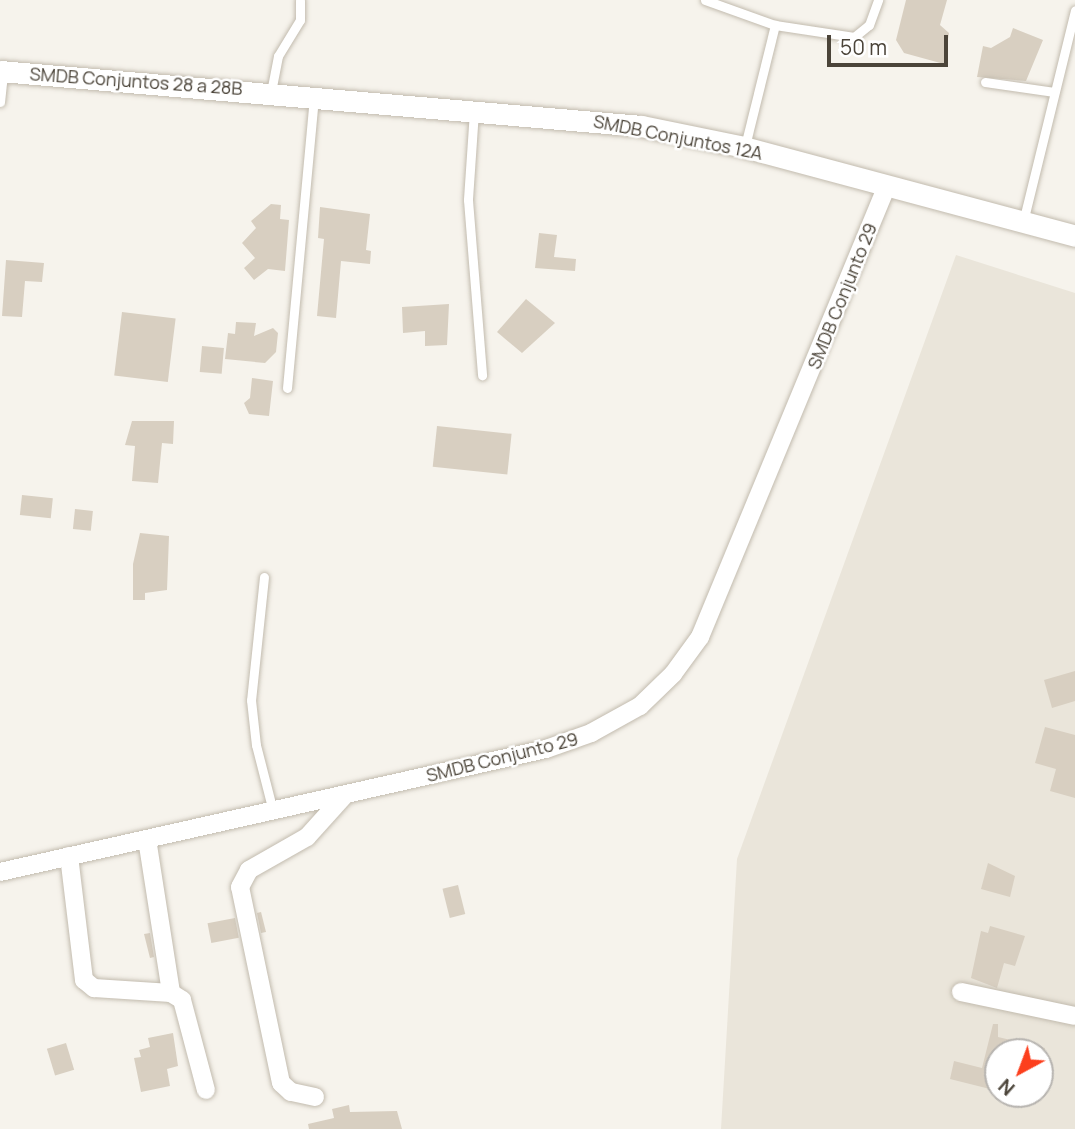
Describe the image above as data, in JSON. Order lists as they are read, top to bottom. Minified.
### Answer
{"streets":{"street":["SMDB Conjuntos 28 a 28B","SMDB Conjuntos 12A","SMDB Conjunto 29"]},"crossings":[["SMDB Conjuntos 28 a 28B","SMDB Conjuntos 12A"],["SMDB Conjuntos 12A","SMDB Conjunto 29"]],"scale_bar":"50 m","north":"bottom left"}
